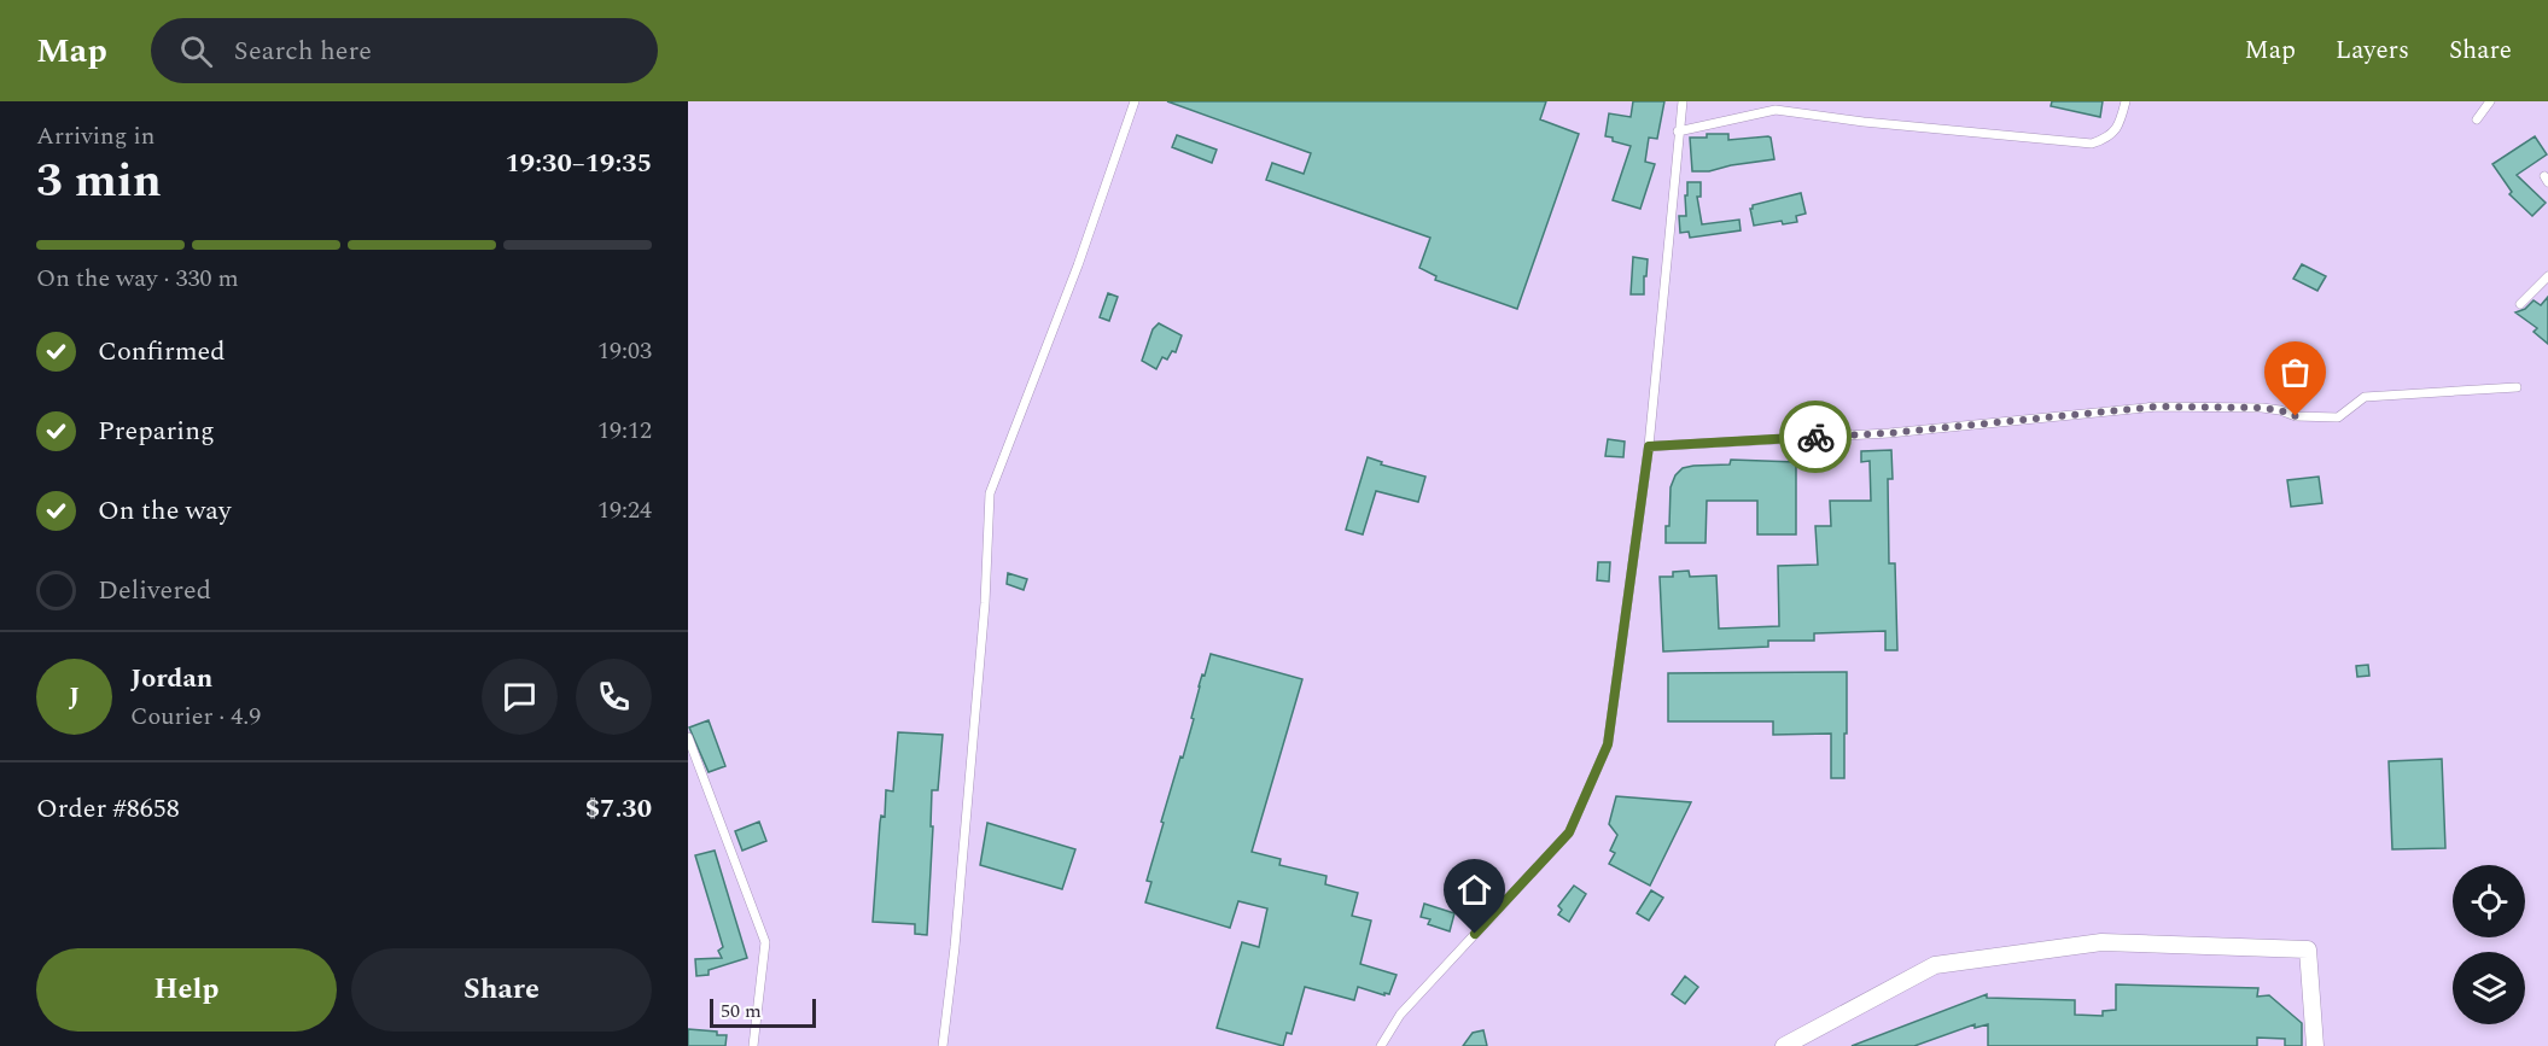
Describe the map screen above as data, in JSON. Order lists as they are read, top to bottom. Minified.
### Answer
{"scale_bar":"50 m","page":{"header":"Map","search":"Search here","nav":["Map","Layers","Share"],"heading":["3 min","Arriving in","19:30–19:35"],"panel":["Jordan","Courier · 4.9","Order #8658","$7.30"],"bar":"On the way · 330 m","list":[["Confirmed","19:03"],["Preparing","19:12"],["On the way","19:24"],"Delivered"],"round":"J","buttons":["Help","Share"],"scale":"50 m"}}
